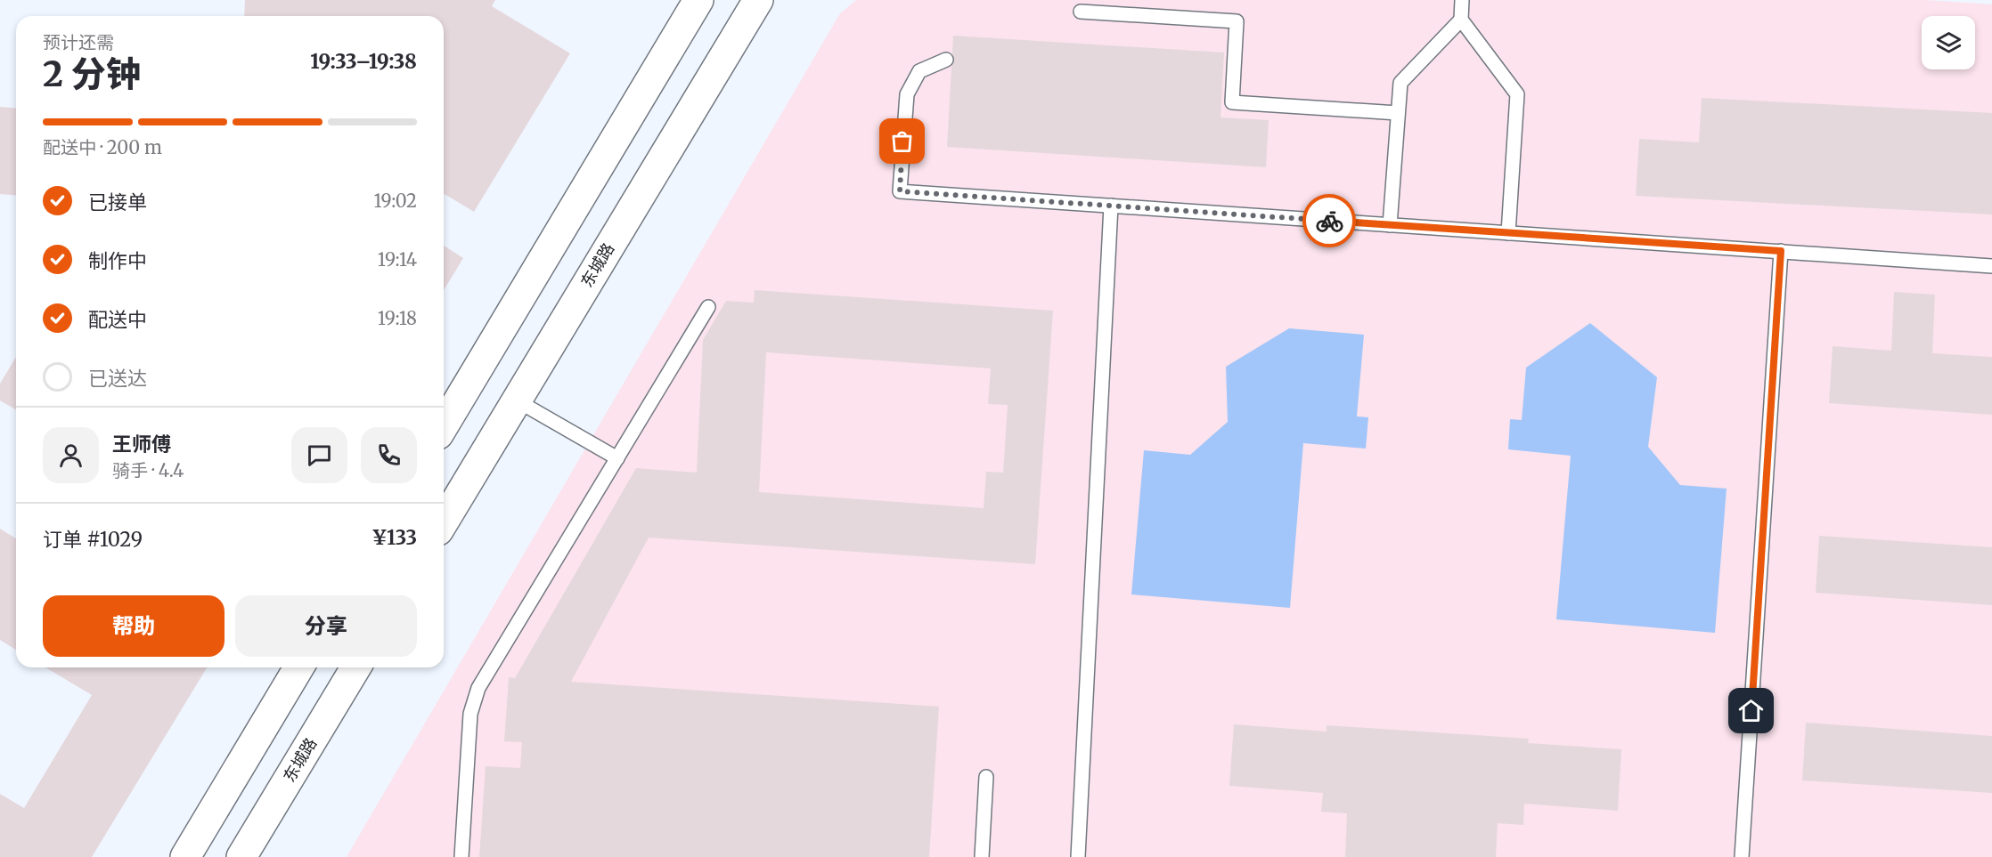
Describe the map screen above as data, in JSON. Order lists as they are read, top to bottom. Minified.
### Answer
{"streets":{"main road":["东城路"]},"page":{"heading":["2 分钟","预计还需","19:33–19:38"],"panel":["王师傅","骑手 · 4.4","订单 #1029","¥133"],"bar":"配送中 · 200 m","list":[["已接单","19:02"],["制作中","19:14"],["配送中","19:18"],"已送达"],"buttons":["帮助","分享"]}}
